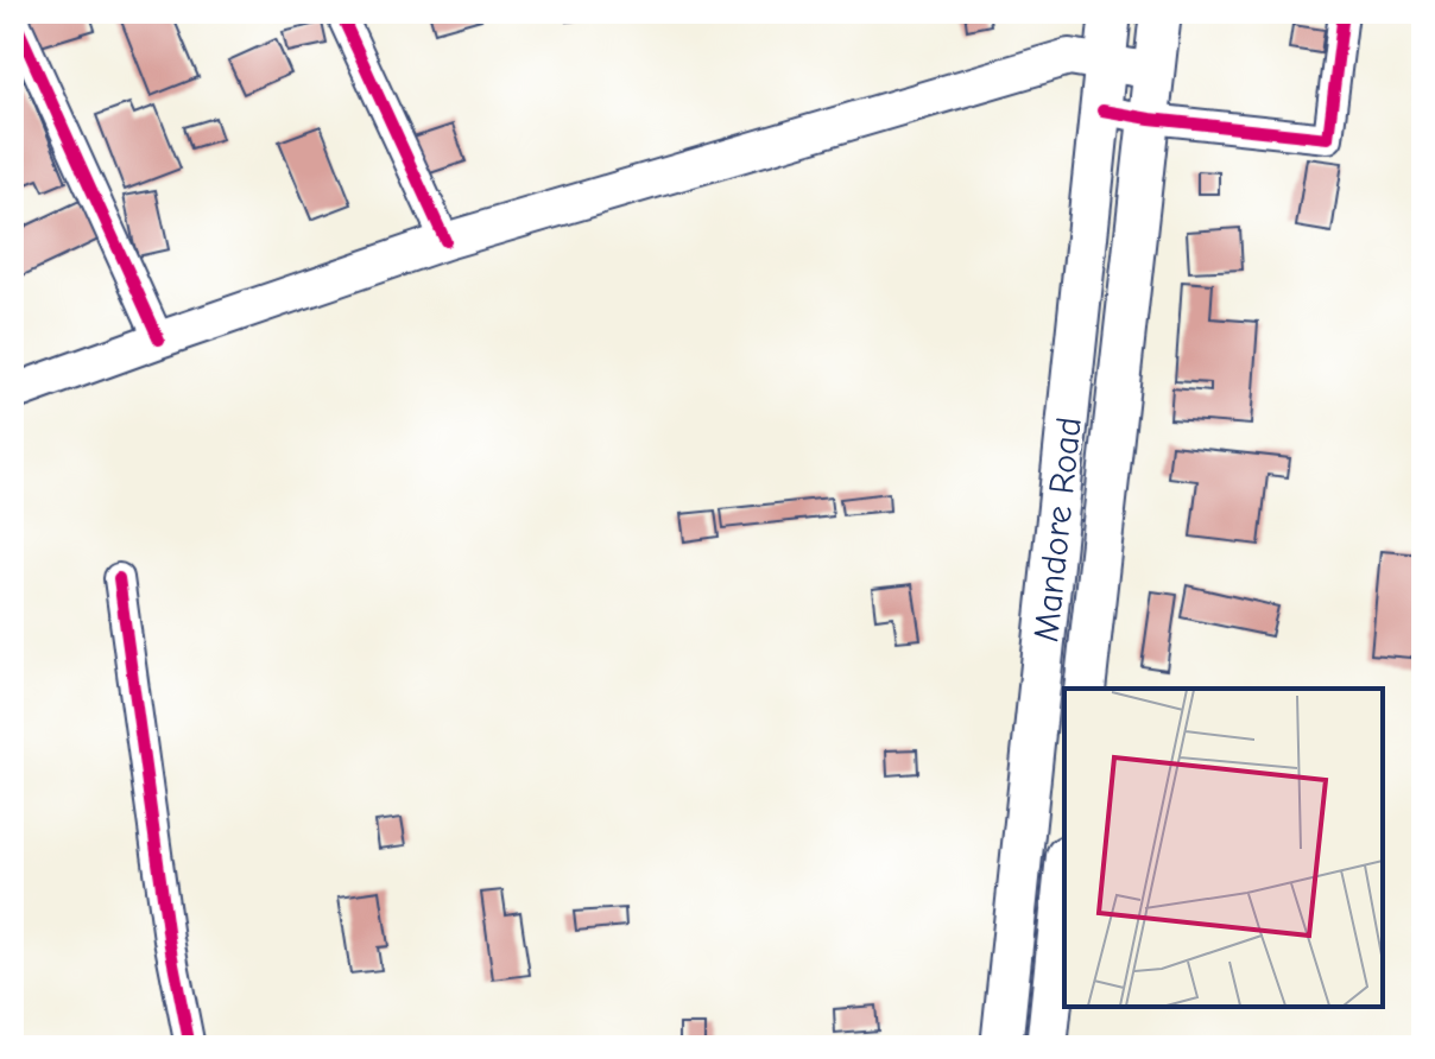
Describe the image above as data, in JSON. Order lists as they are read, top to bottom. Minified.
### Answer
{"streets":{"highway":["Mandore Road"]}}
